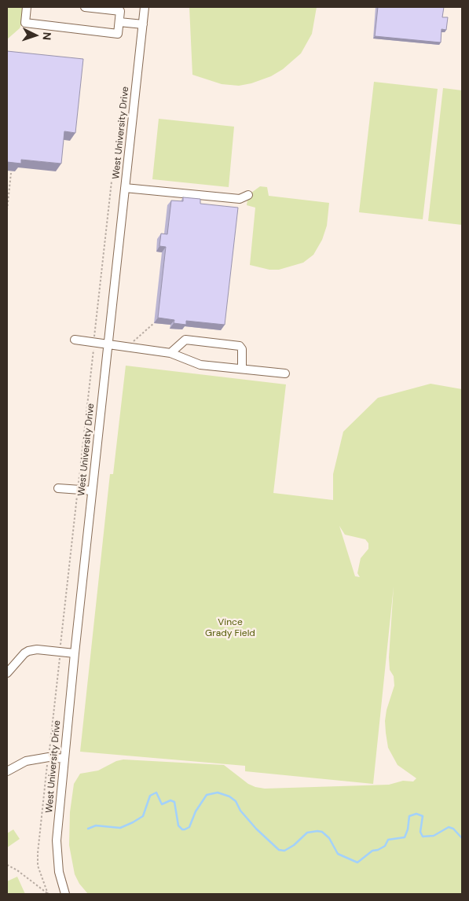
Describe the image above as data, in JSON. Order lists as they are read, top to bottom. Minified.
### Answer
{"streets":{"street":["West University Drive"]},"parks":["Vince Grady Field"],"north":"right"}
